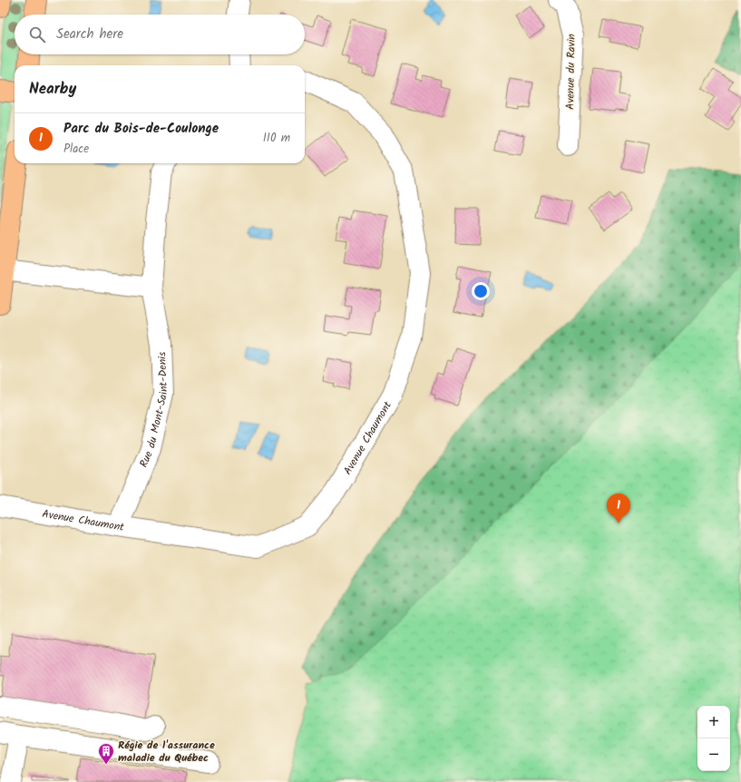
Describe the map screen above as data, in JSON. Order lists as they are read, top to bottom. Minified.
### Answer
{"streets":{"street":["Avenue du Ravin","Rue du Mont-Saint-Denis","Avenue Chaumont"]},"crossings":[["Rue du Mont-Saint-Denis","Avenue Chaumont"]],"places":{"building":["Régie de l'assurance maladie du Québec"]},"page":{"search":"Search here","heading":"Nearby","list":[{"mark":"1","name":"Parc du Bois-de-Coulonge","note":"Place","value":"110 m"}],"pins":"1","map_buttons":["+","−"]}}
